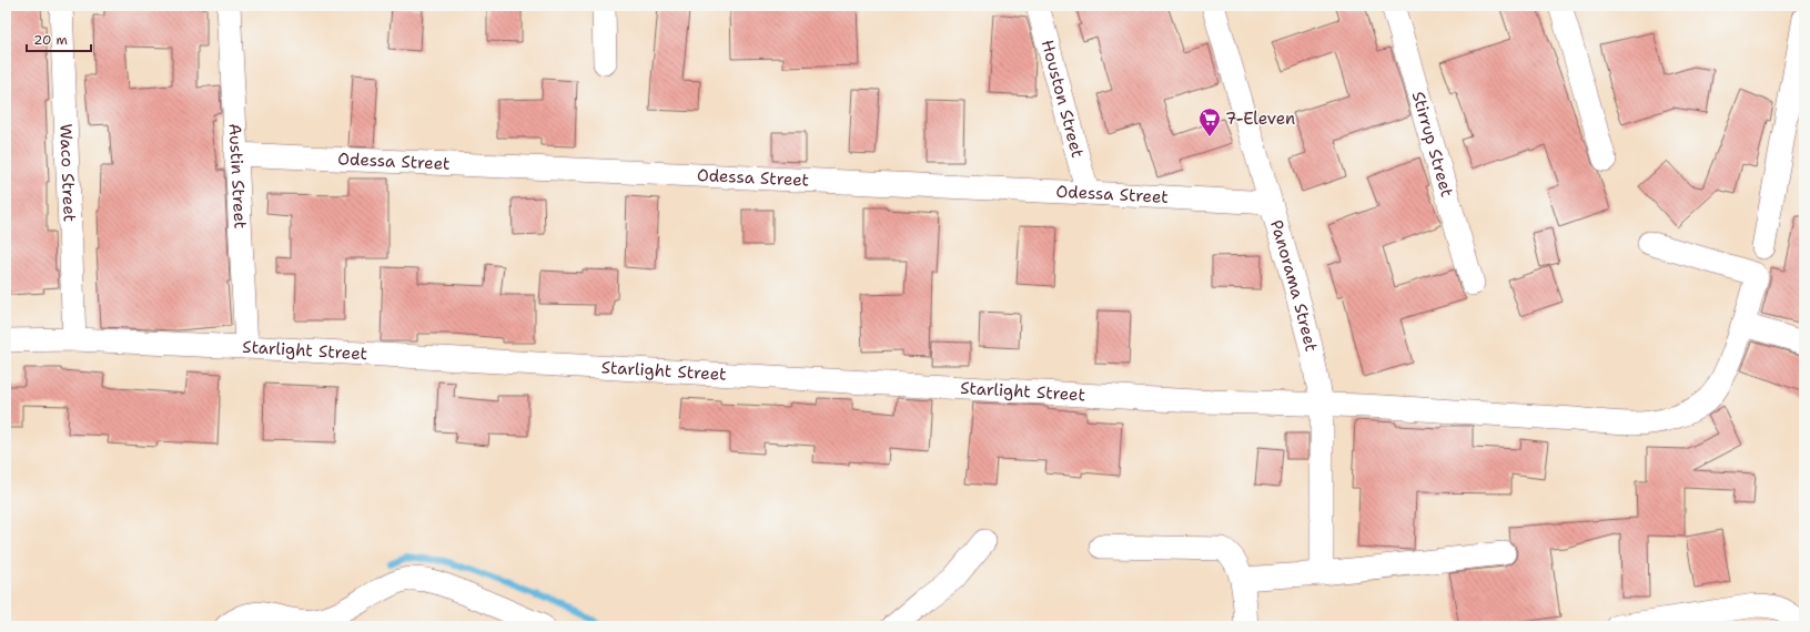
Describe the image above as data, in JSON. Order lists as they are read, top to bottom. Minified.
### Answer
{"streets":{"street":["Houston Street","Stirrup Street","Odessa Street","Waco Street","Austin Street","Panorama Street","Starlight Street"]},"crossings":[["Houston Street","Odessa Street"],["Odessa Street","Austin Street"],["Odessa Street","Panorama Street"],["Waco Street","Starlight Street"],["Austin Street","Starlight Street"],["Panorama Street","Starlight Street"]],"places":{"supermarket":["7-Eleven"]},"scale_bar":"20 m"}
